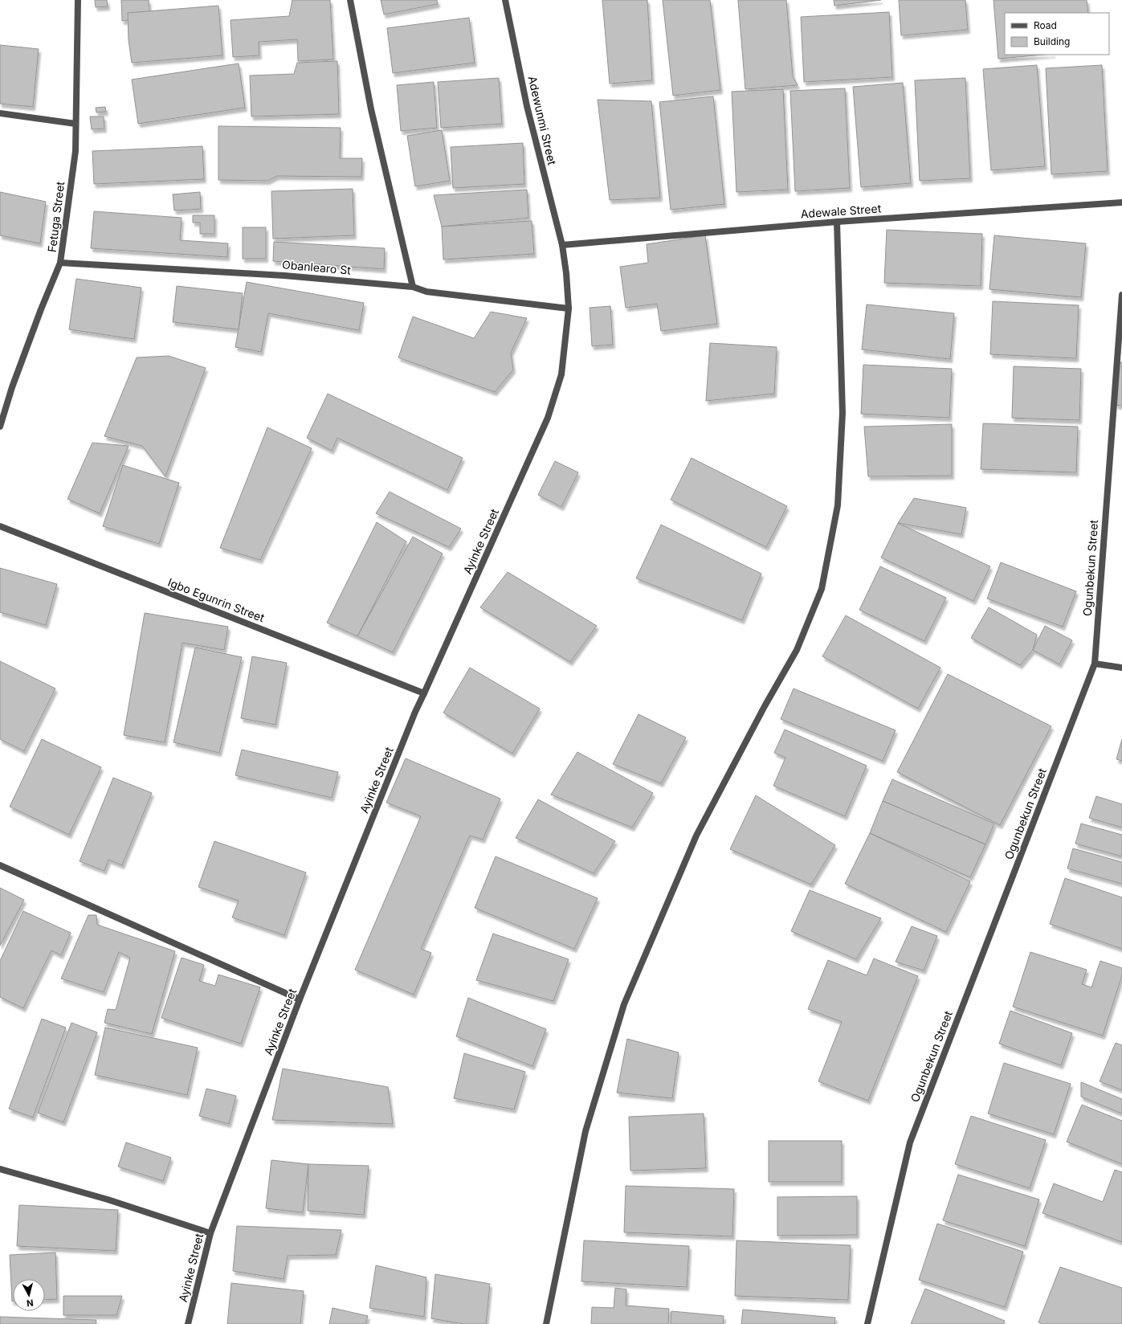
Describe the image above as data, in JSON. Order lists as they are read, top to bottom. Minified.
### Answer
{"streets":{"street":["Adewunmi Street","Adewale Street","Fetuga Street","Obanlearo St","Ayinke Street","Ogunbekun Street","Igbo Egunrin Street"]},"crossings":[["Adewunmi Street","Adewale Street"],["Adewunmi Street","Ayinke Street"],["Adewale Street","Ayinke Street"],["Fetuga Street","Obanlearo St"],["Obanlearo St","Ayinke Street"],["Ayinke Street","Igbo Egunrin Street"]],"legend":["Road","Building"],"north":"bottom"}
